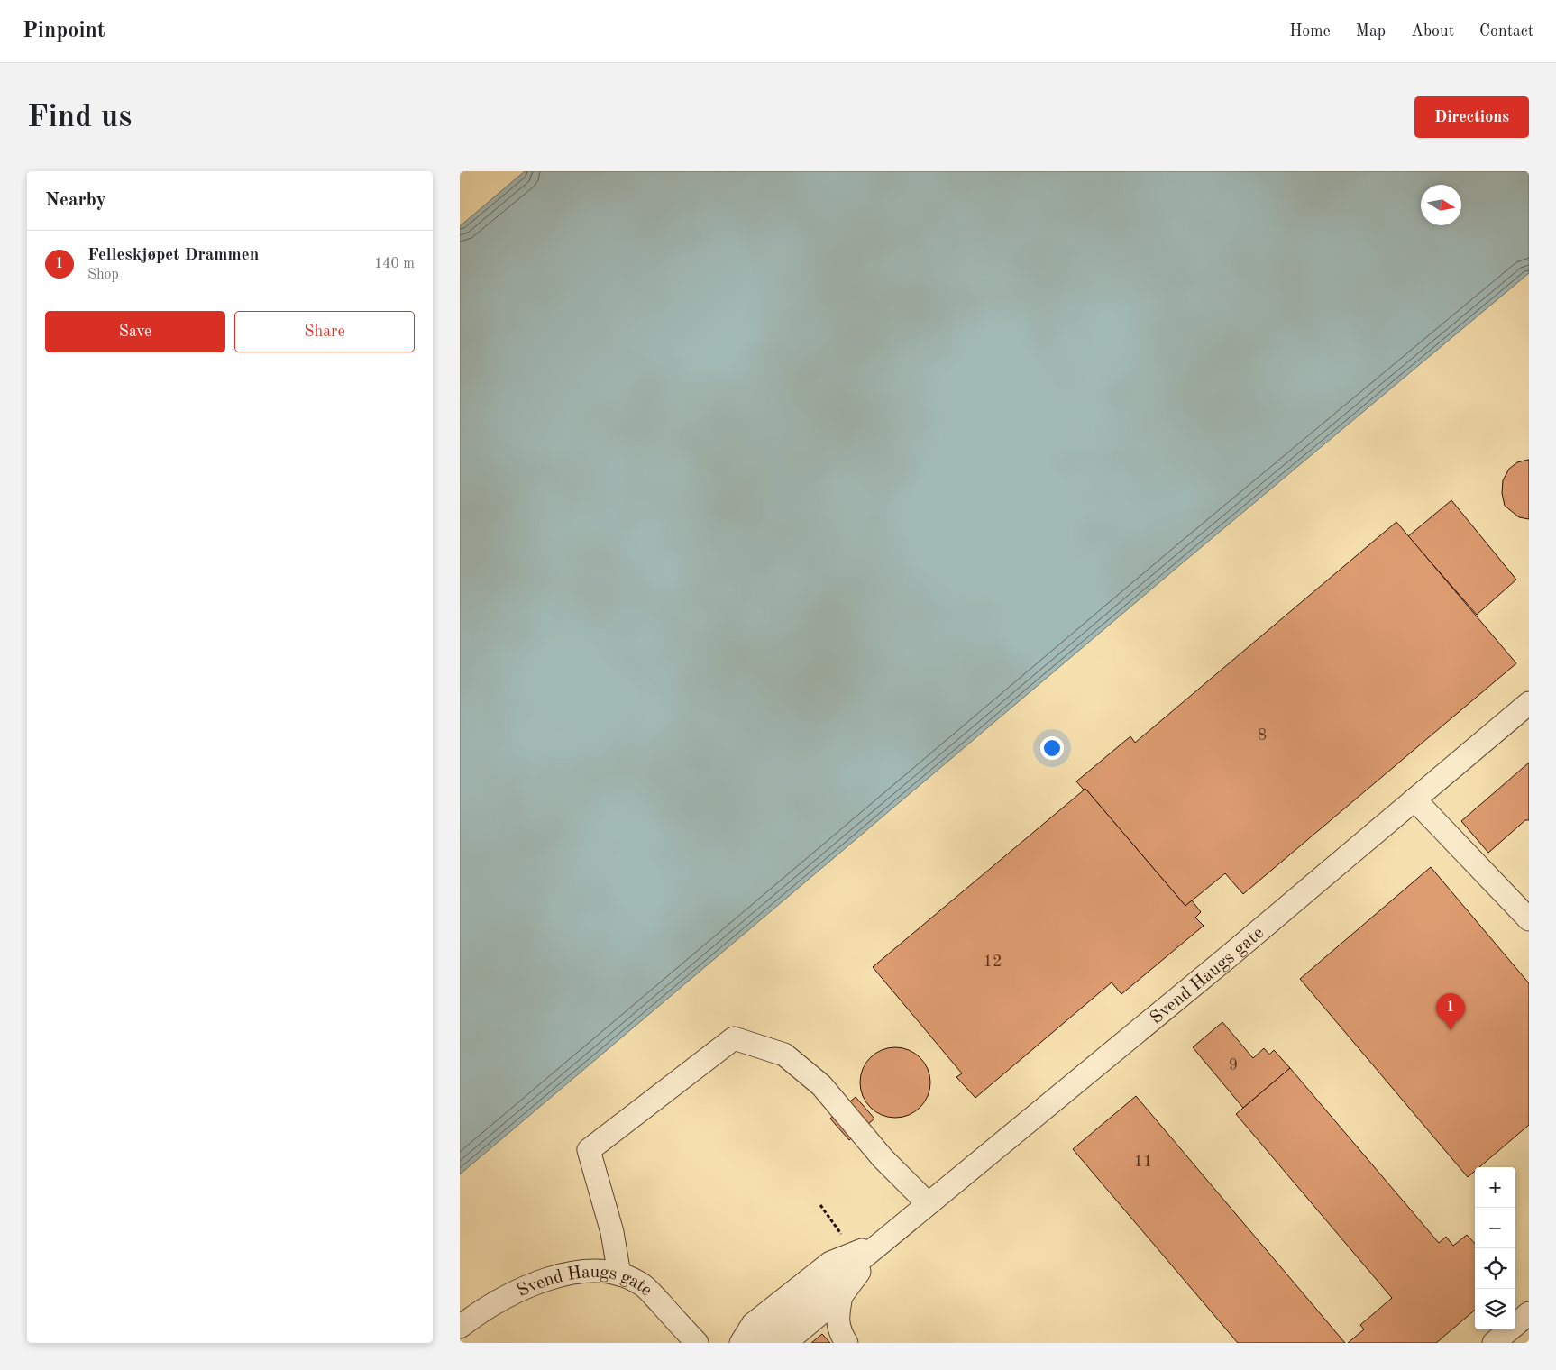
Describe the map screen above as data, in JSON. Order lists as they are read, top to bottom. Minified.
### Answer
{"streets":{"street":["Svend Haugs gate"]},"house_numbers":["8","12","9","11"],"north":"right","page":{"header":"Pinpoint","nav":["Home","Map","About","Contact"],"buttons":["Directions",["Save","Share"]],"title":"Find us","heading":"Nearby","list":[{"mark":"1","name":"Felleskjøpet Drammen","note":"Shop","value":"140 m"}],"pins":"1","map_buttons":["+","−"]}}
